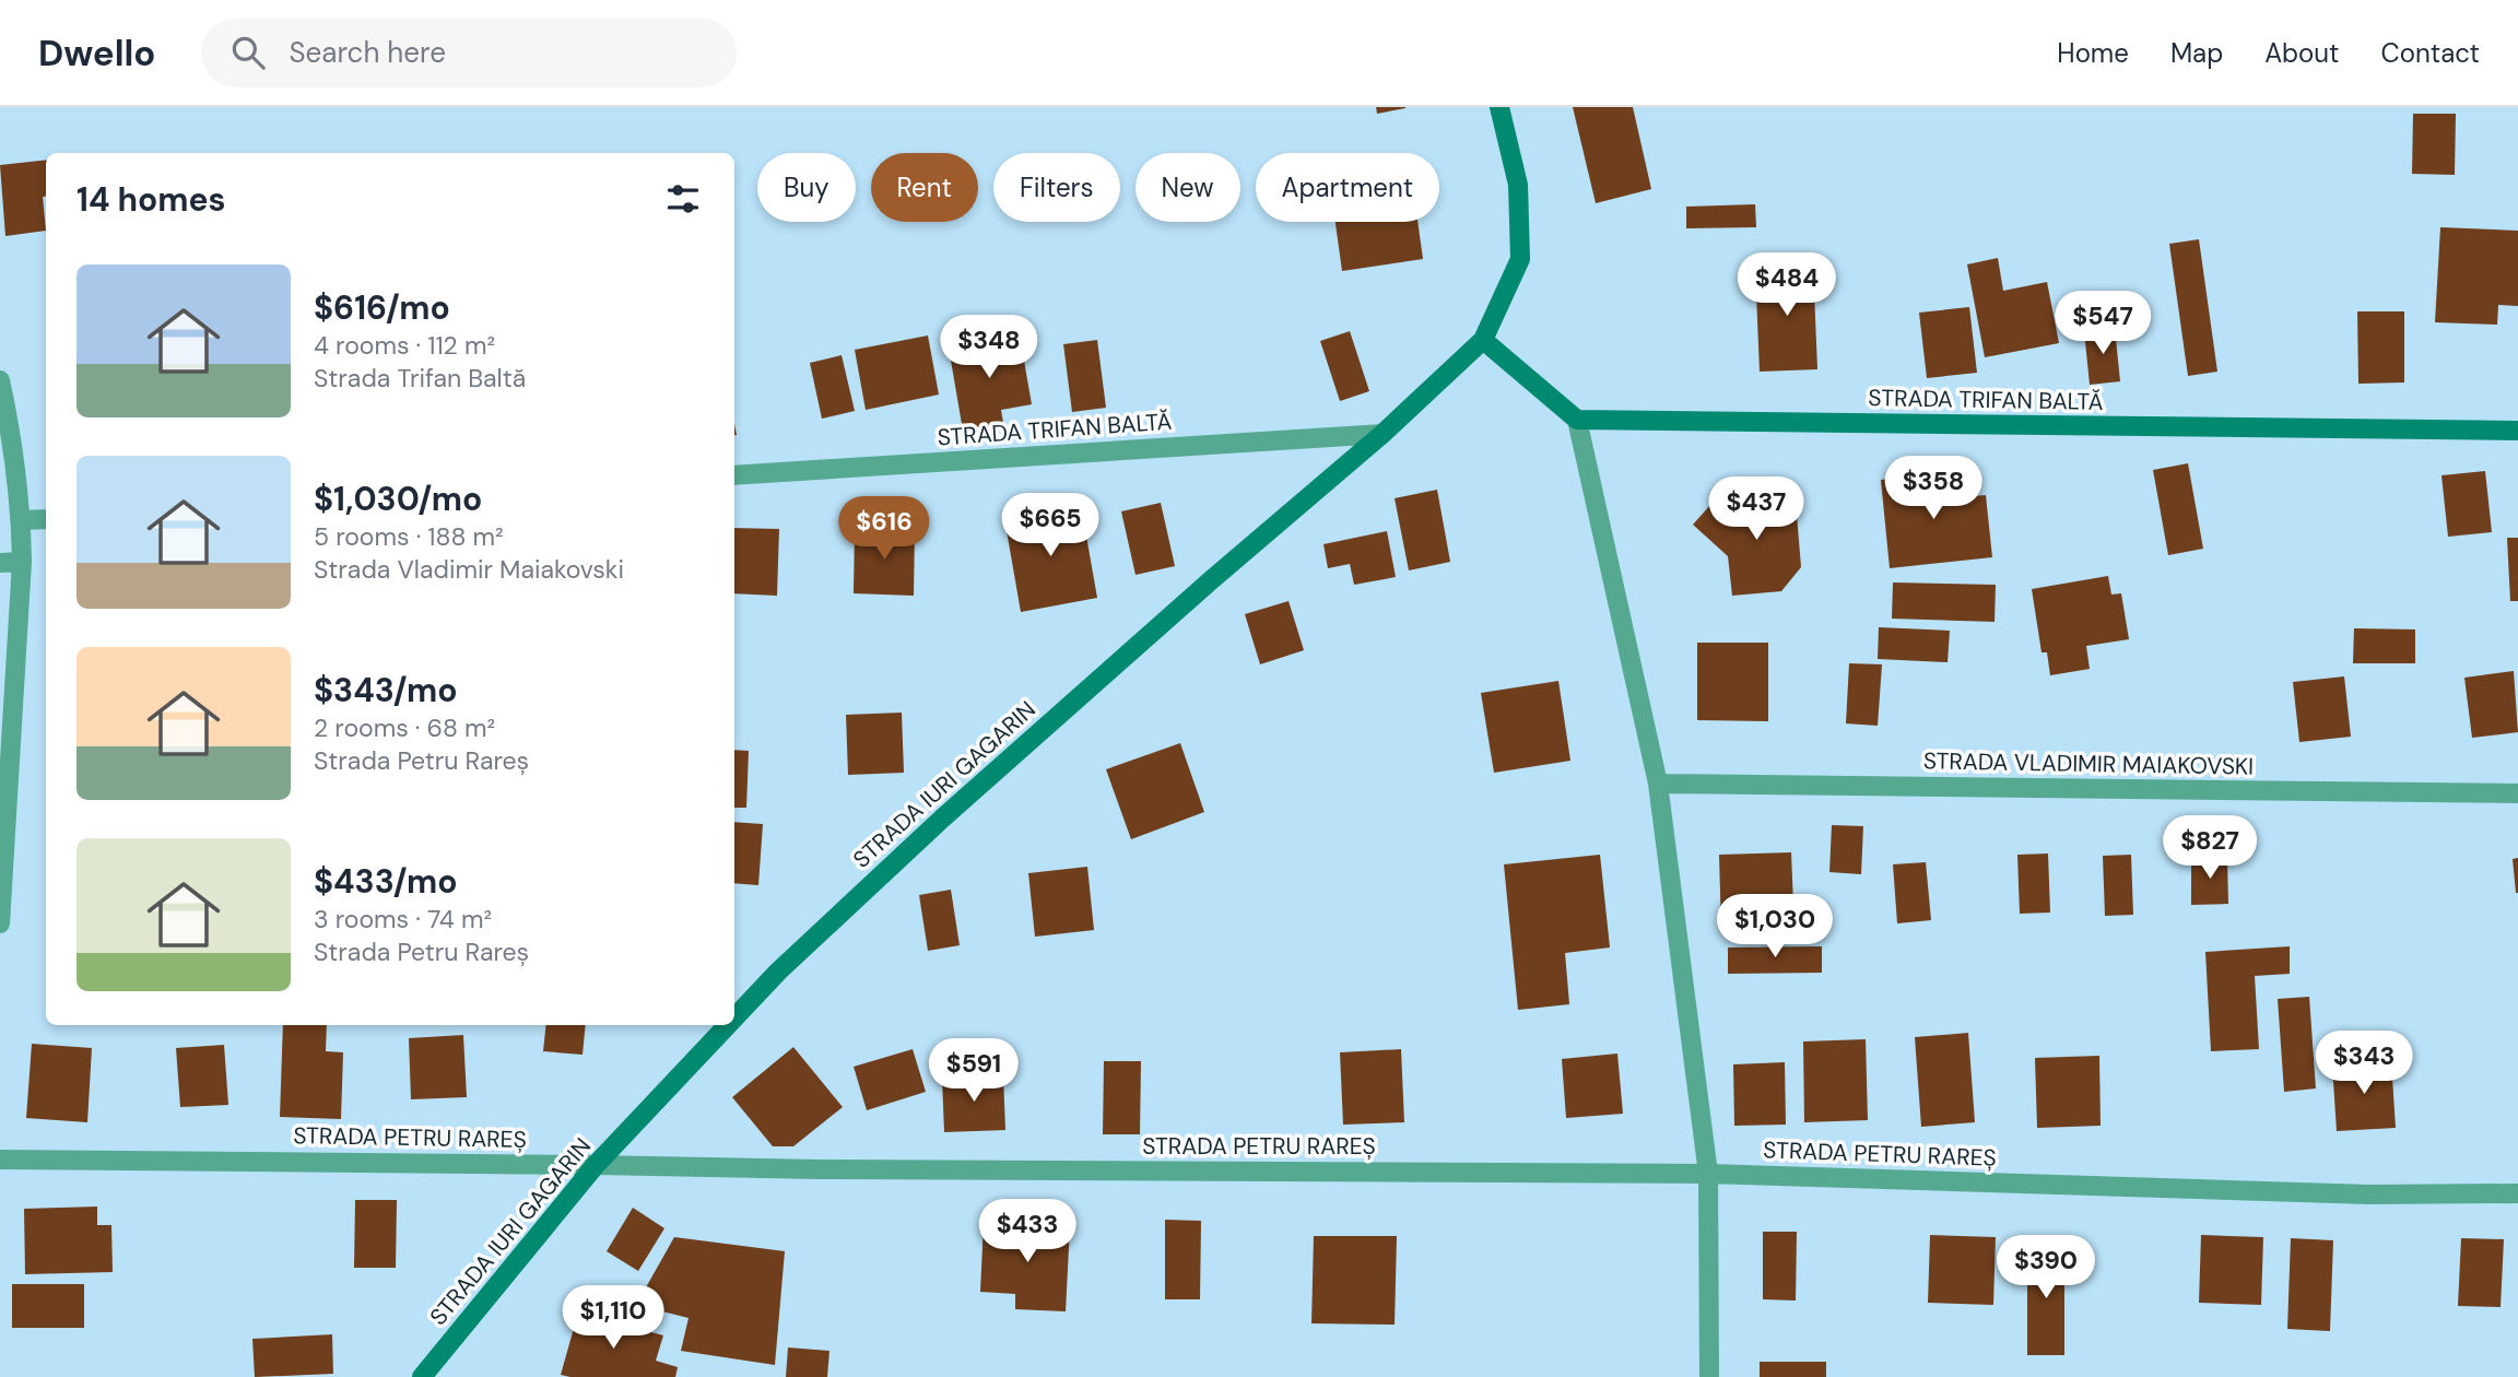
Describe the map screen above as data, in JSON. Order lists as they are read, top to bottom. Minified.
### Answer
{"streets":{"main road":["STRADA TRIFAN BALTĂ","STRADA IURI GAGARIN"],"street":["STRADA VLADIMIR MAIAKOVSKI","STRADA PETRU RAREȘ"]},"crossings":[["STRADA TRIFAN BALTĂ","STRADA IURI GAGARIN"],["STRADA IURI GAGARIN","STRADA PETRU RAREȘ"]],"page":{"header":"Dwello","search":"Search here","nav":["Home","Map","About","Contact"],"chip":["Buy","Rent","Filters","New","Apartment"],"heading":"14 homes","list":[{"name":"$616/mo","note":"4 rooms · 112 m² · Strada Trifan Baltă"},{"name":"$1,030/mo","note":"5 rooms · 188 m² · Strada Vladimir Maiakovski"},{"name":"$343/mo","note":"2 rooms · 68 m² · Strada Petru Rareș"},{"name":"$433/mo","note":"3 rooms · 74 m² · Strada Petru Rareș"}],"price":["$484","$547","$348","$358","$437","$665","$616","$827","$1,030","$343","$591","$433","$390","$1,110"]}}
